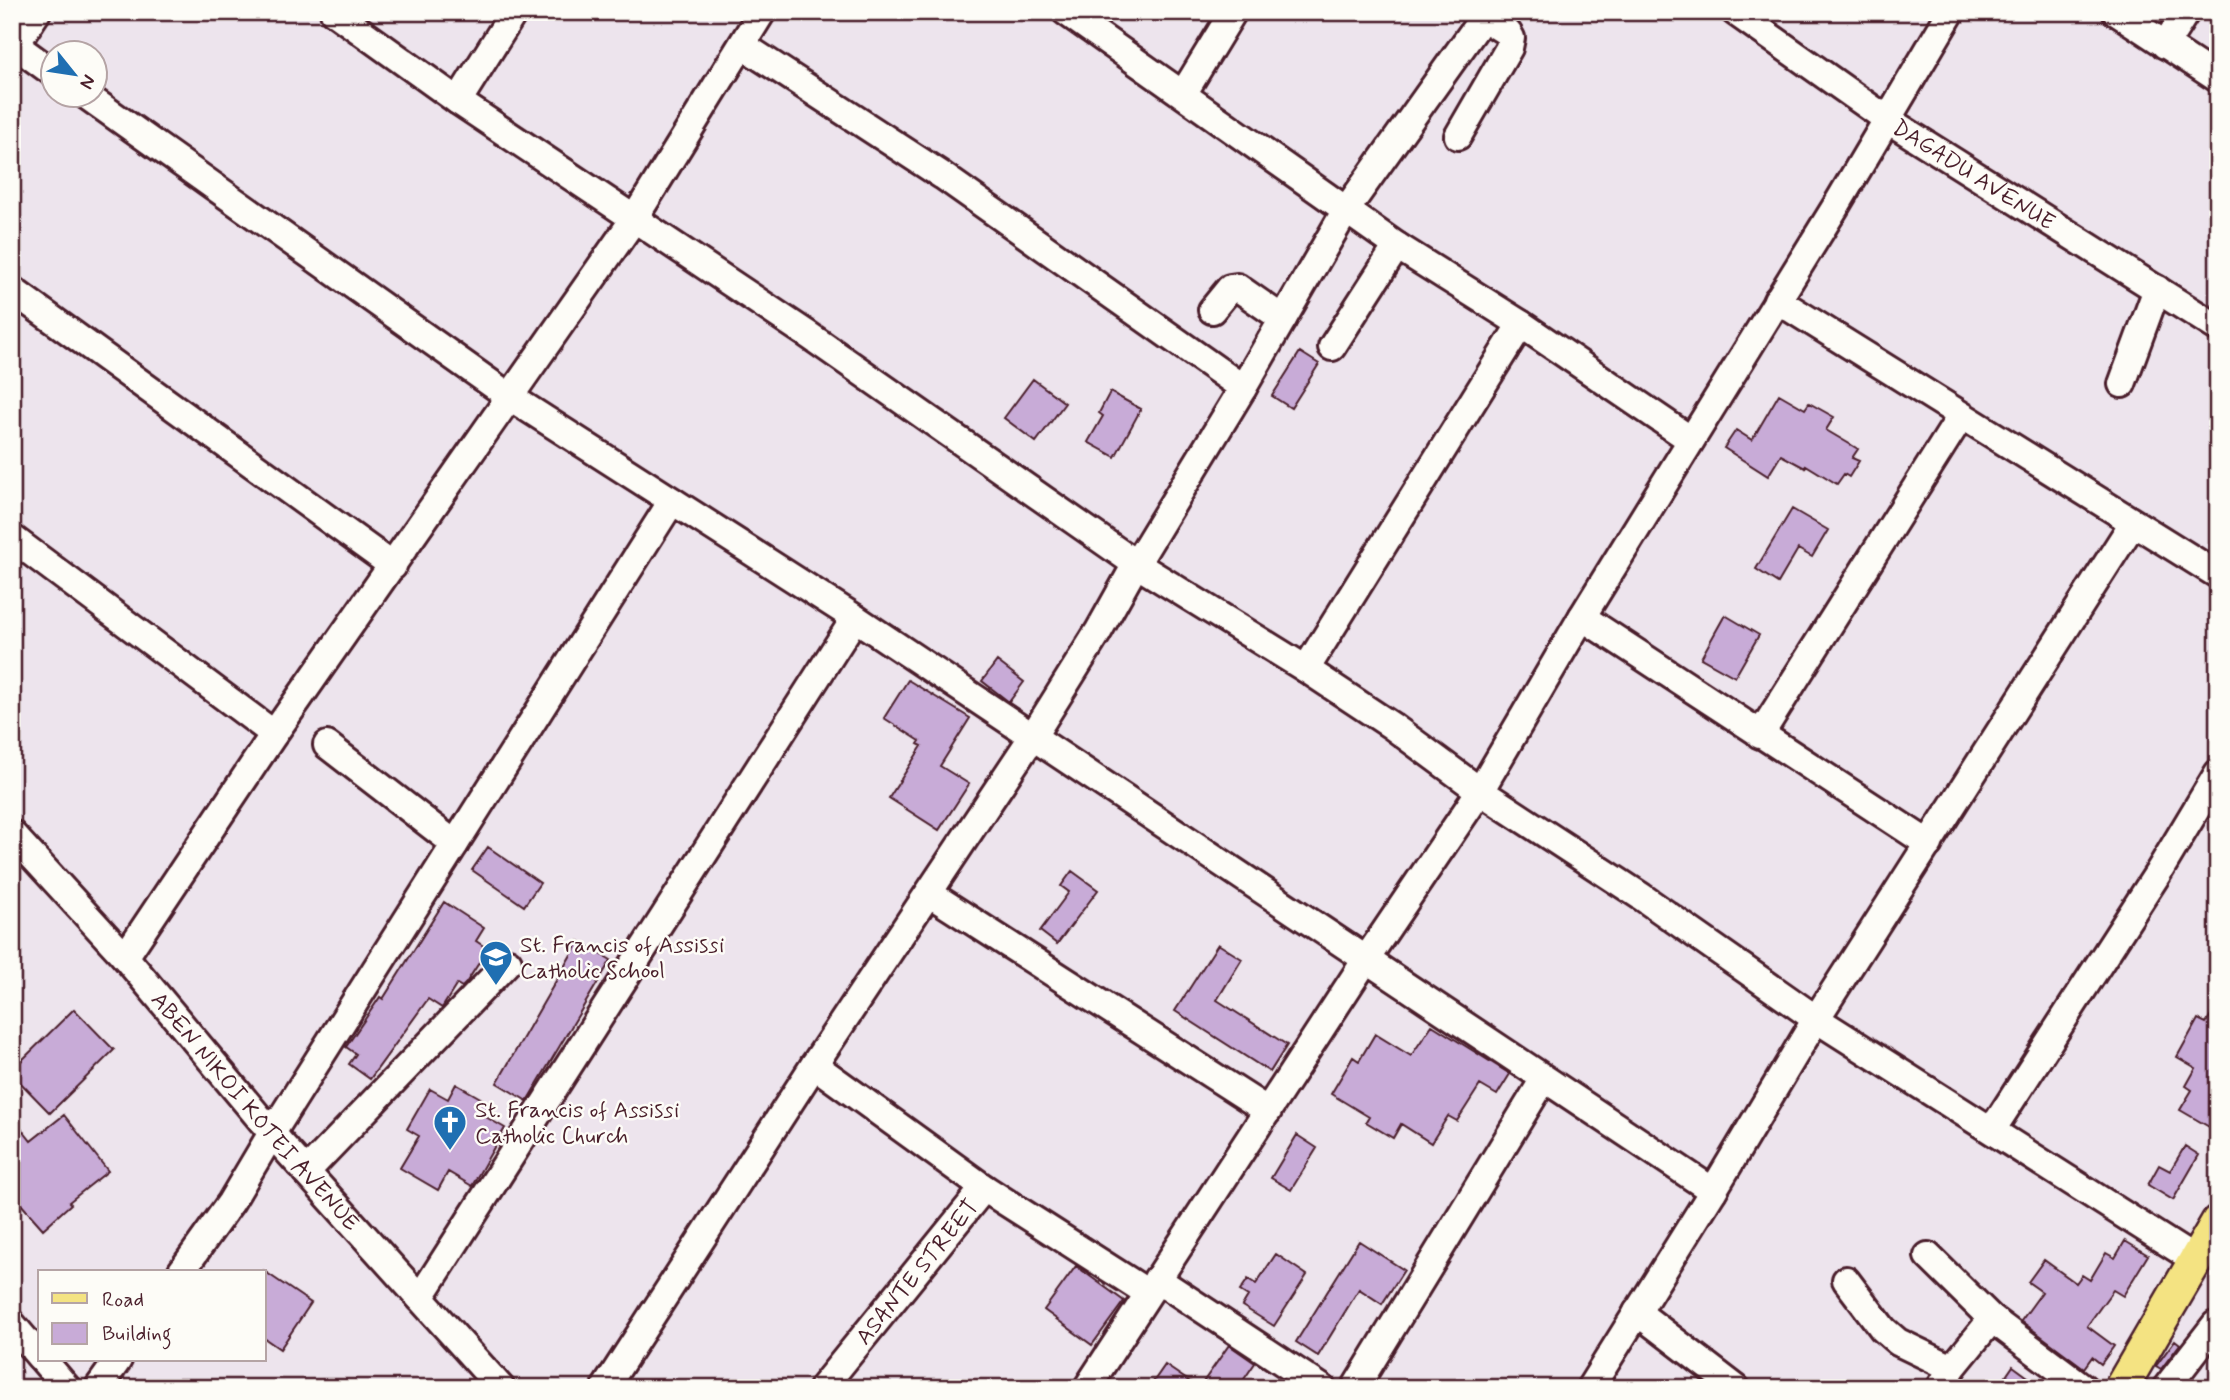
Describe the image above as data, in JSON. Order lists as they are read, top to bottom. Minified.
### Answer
{"streets":{"street":["DAGADU AVENUE","ABEN NIKOI KOTEI AVENUE","ASANTE STREET"]},"places":{"school or university":["St. Francis of Assissi Catholic School"],"church":["St. Francis of Assissi Catholic Church"]},"legend":["Road","Building"],"north":"bottom right"}
